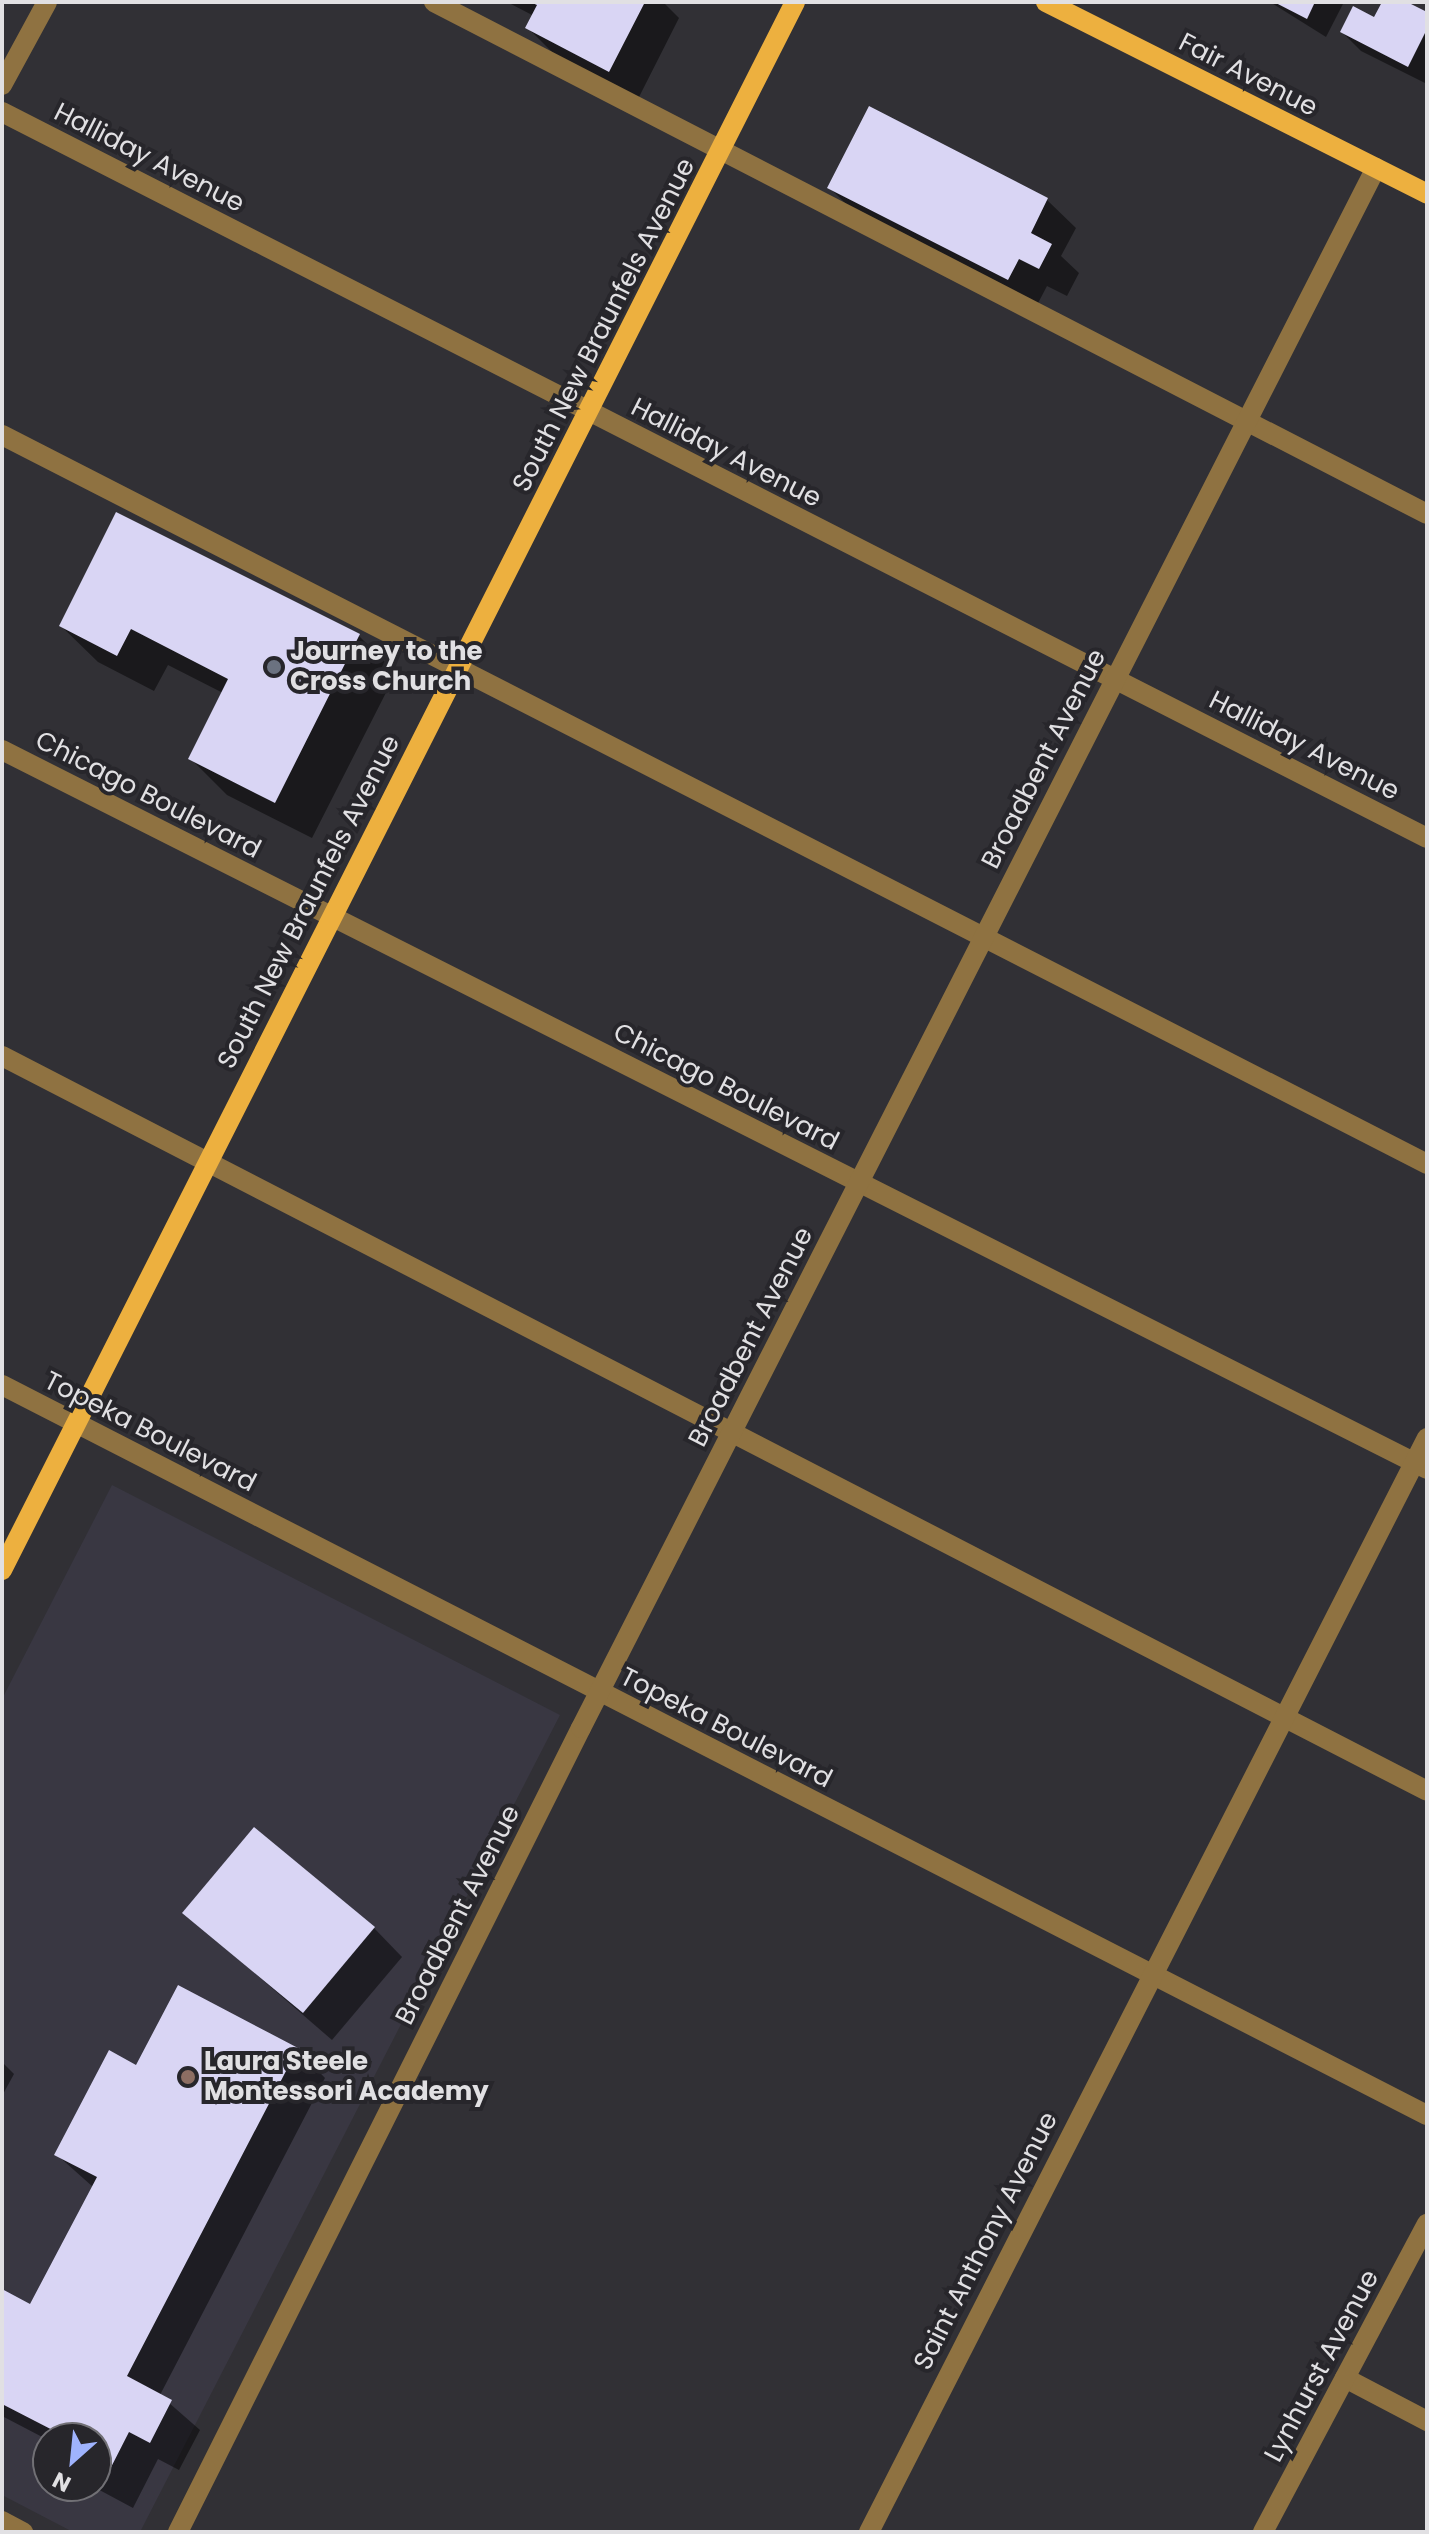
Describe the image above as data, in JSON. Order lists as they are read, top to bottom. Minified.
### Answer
{"streets":{"main road":["Fair Avenue","South New Braunfels Avenue"],"street":["Halliday Avenue","Broadbent Avenue","Chicago Boulevard","Topeka Boulevard","Saint Anthony Avenue","Lynhurst Avenue"]},"crossings":[["Fair Avenue","Broadbent Avenue"],["Halliday Avenue","South New Braunfels Avenue"],["Halliday Avenue","Broadbent Avenue"],["South New Braunfels Avenue","Chicago Boulevard"],["South New Braunfels Avenue","Topeka Boulevard"],["Broadbent Avenue","Chicago Boulevard"],["Broadbent Avenue","Topeka Boulevard"],["Chicago Boulevard","Saint Anthony Avenue"],["Topeka Boulevard","Saint Anthony Avenue"]],"places":["Journey to the Cross Church","Laura Steele Montessori Academy"],"north":"bottom left"}
